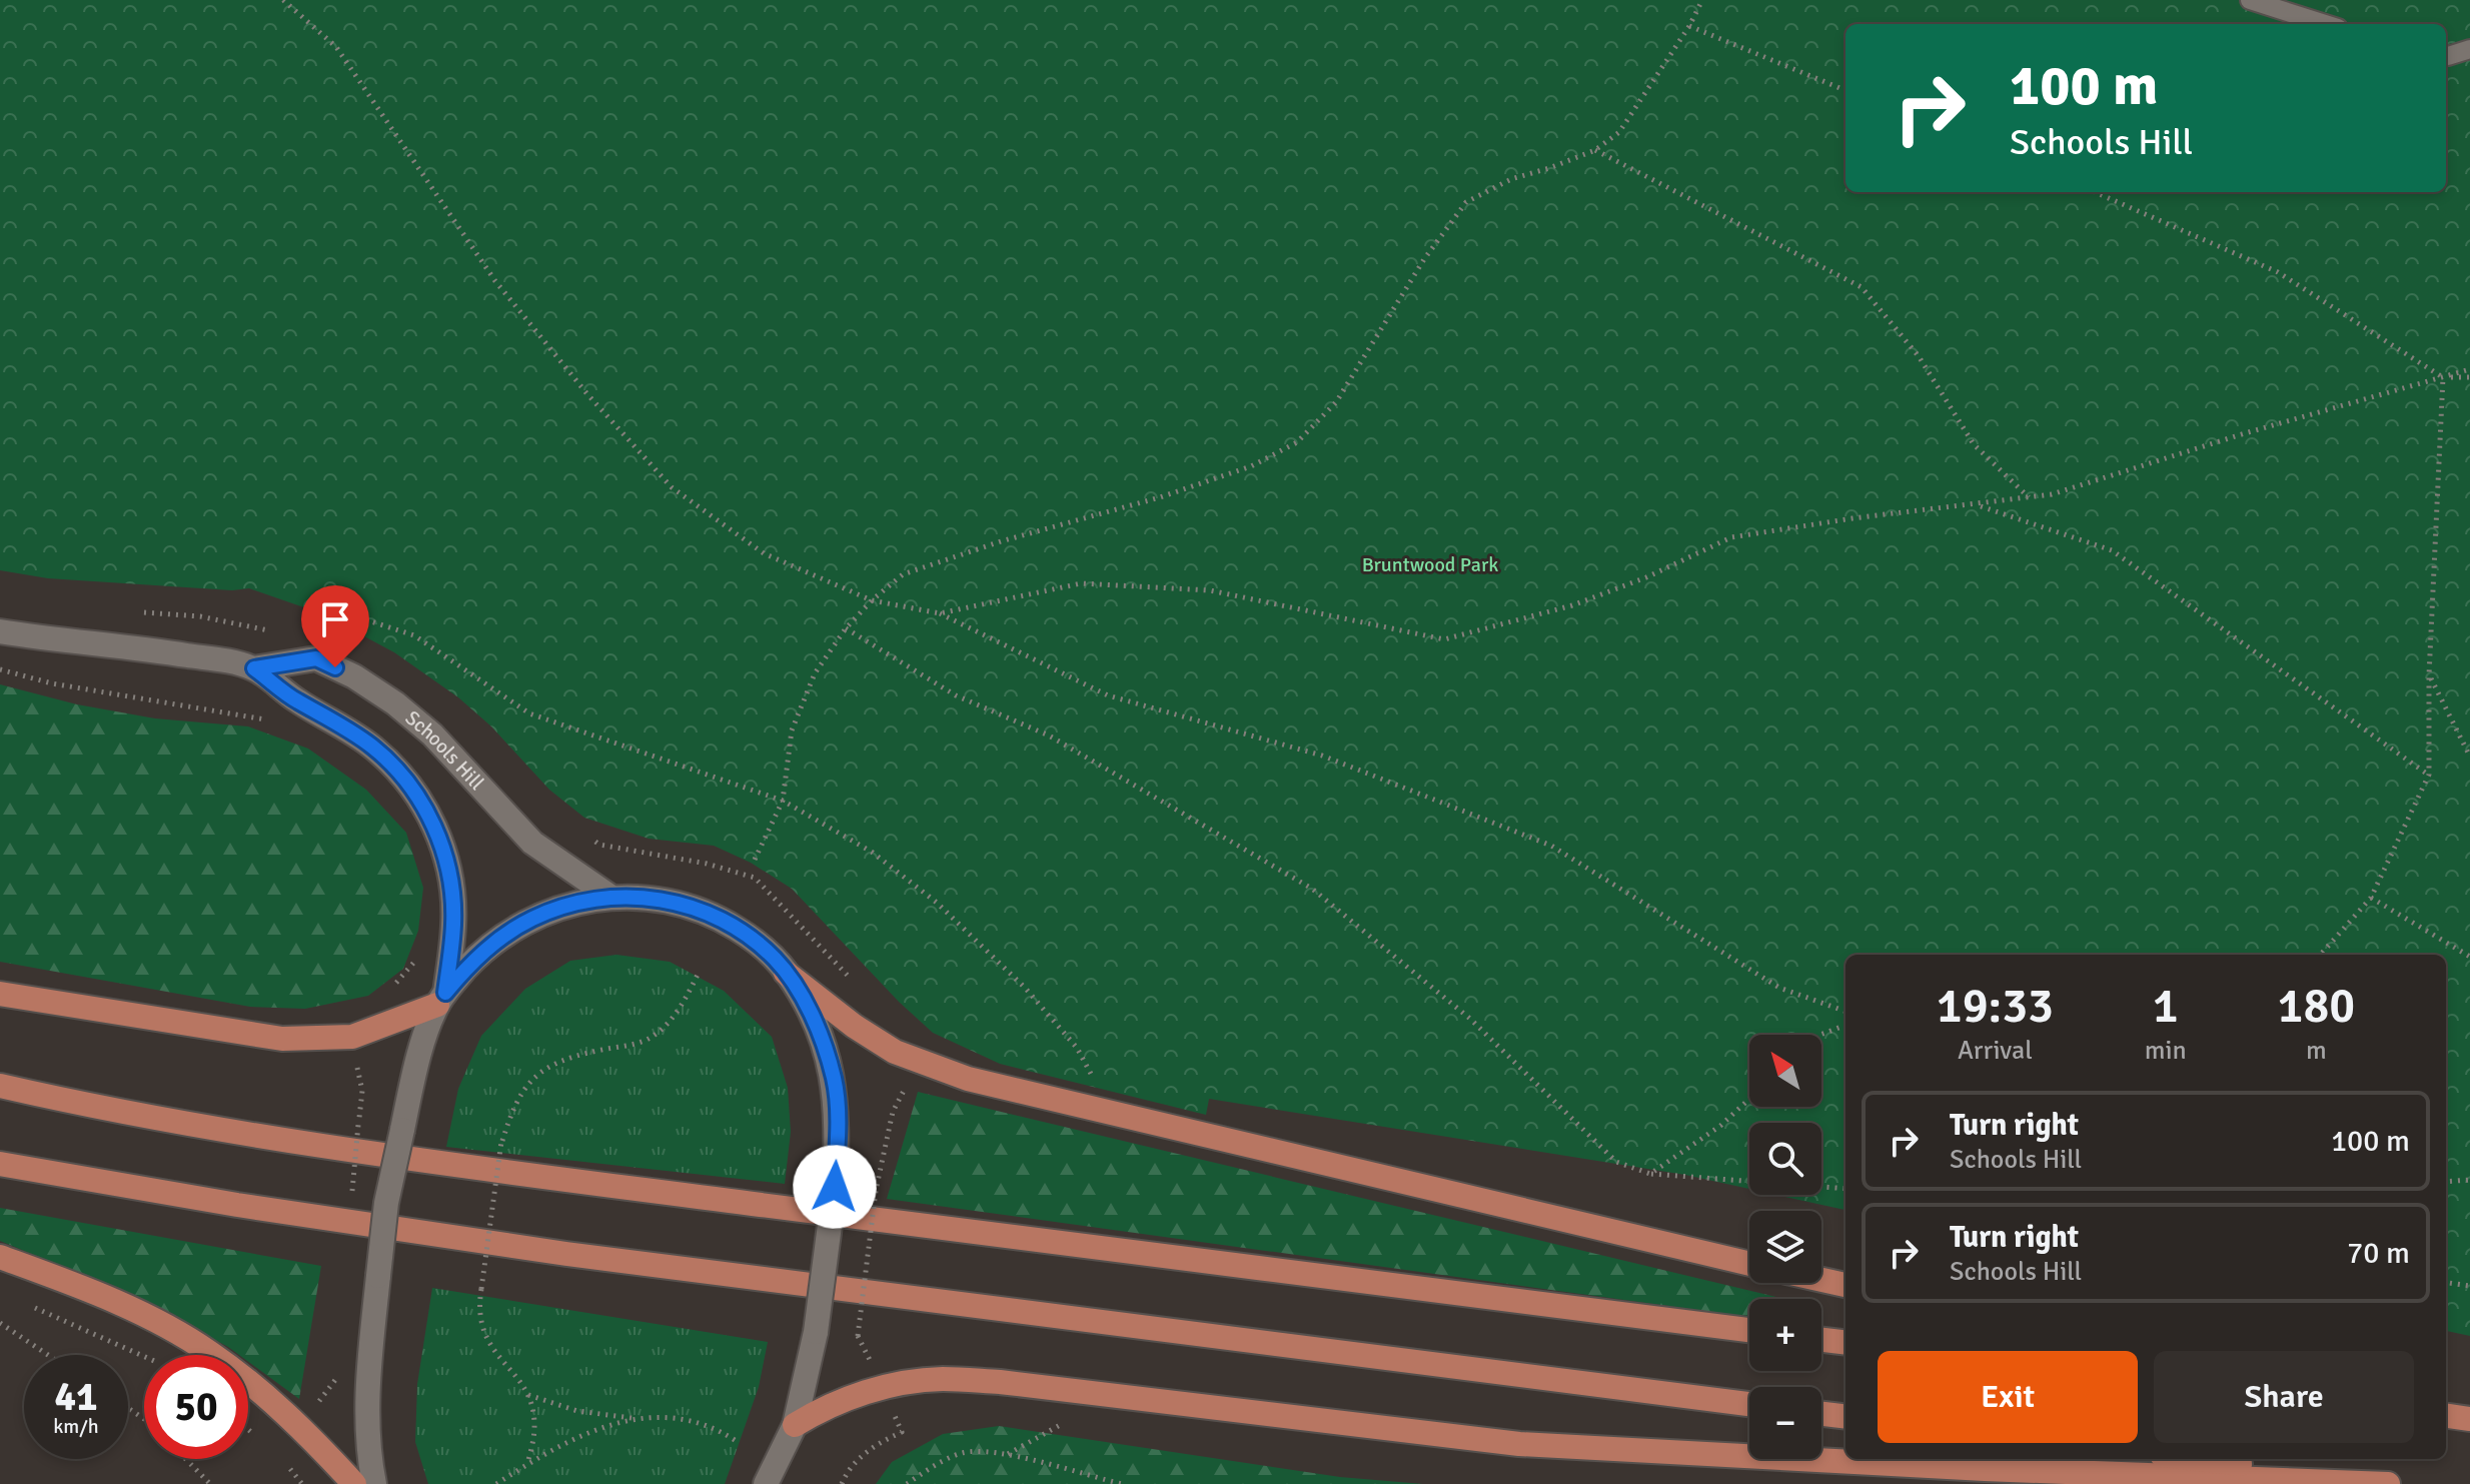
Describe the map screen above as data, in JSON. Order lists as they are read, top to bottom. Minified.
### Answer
{"streets":{"main road":["Schools Hill"]},"parks":["Bruntwood Park"],"north":"top left","page":{"turn":["100 m","Schools Hill"],"eta":["19:33","Arrival","1","min","180","m"],"map_buttons":["+","−"],"list":[{"name":"Turn right","note":"Schools Hill","value":"100 m"},{"name":"Turn right","note":"Schools Hill","value":"70 m"}],"buttons":["Exit","Share"],"speed":"41 km/h","limit":"50"}}
